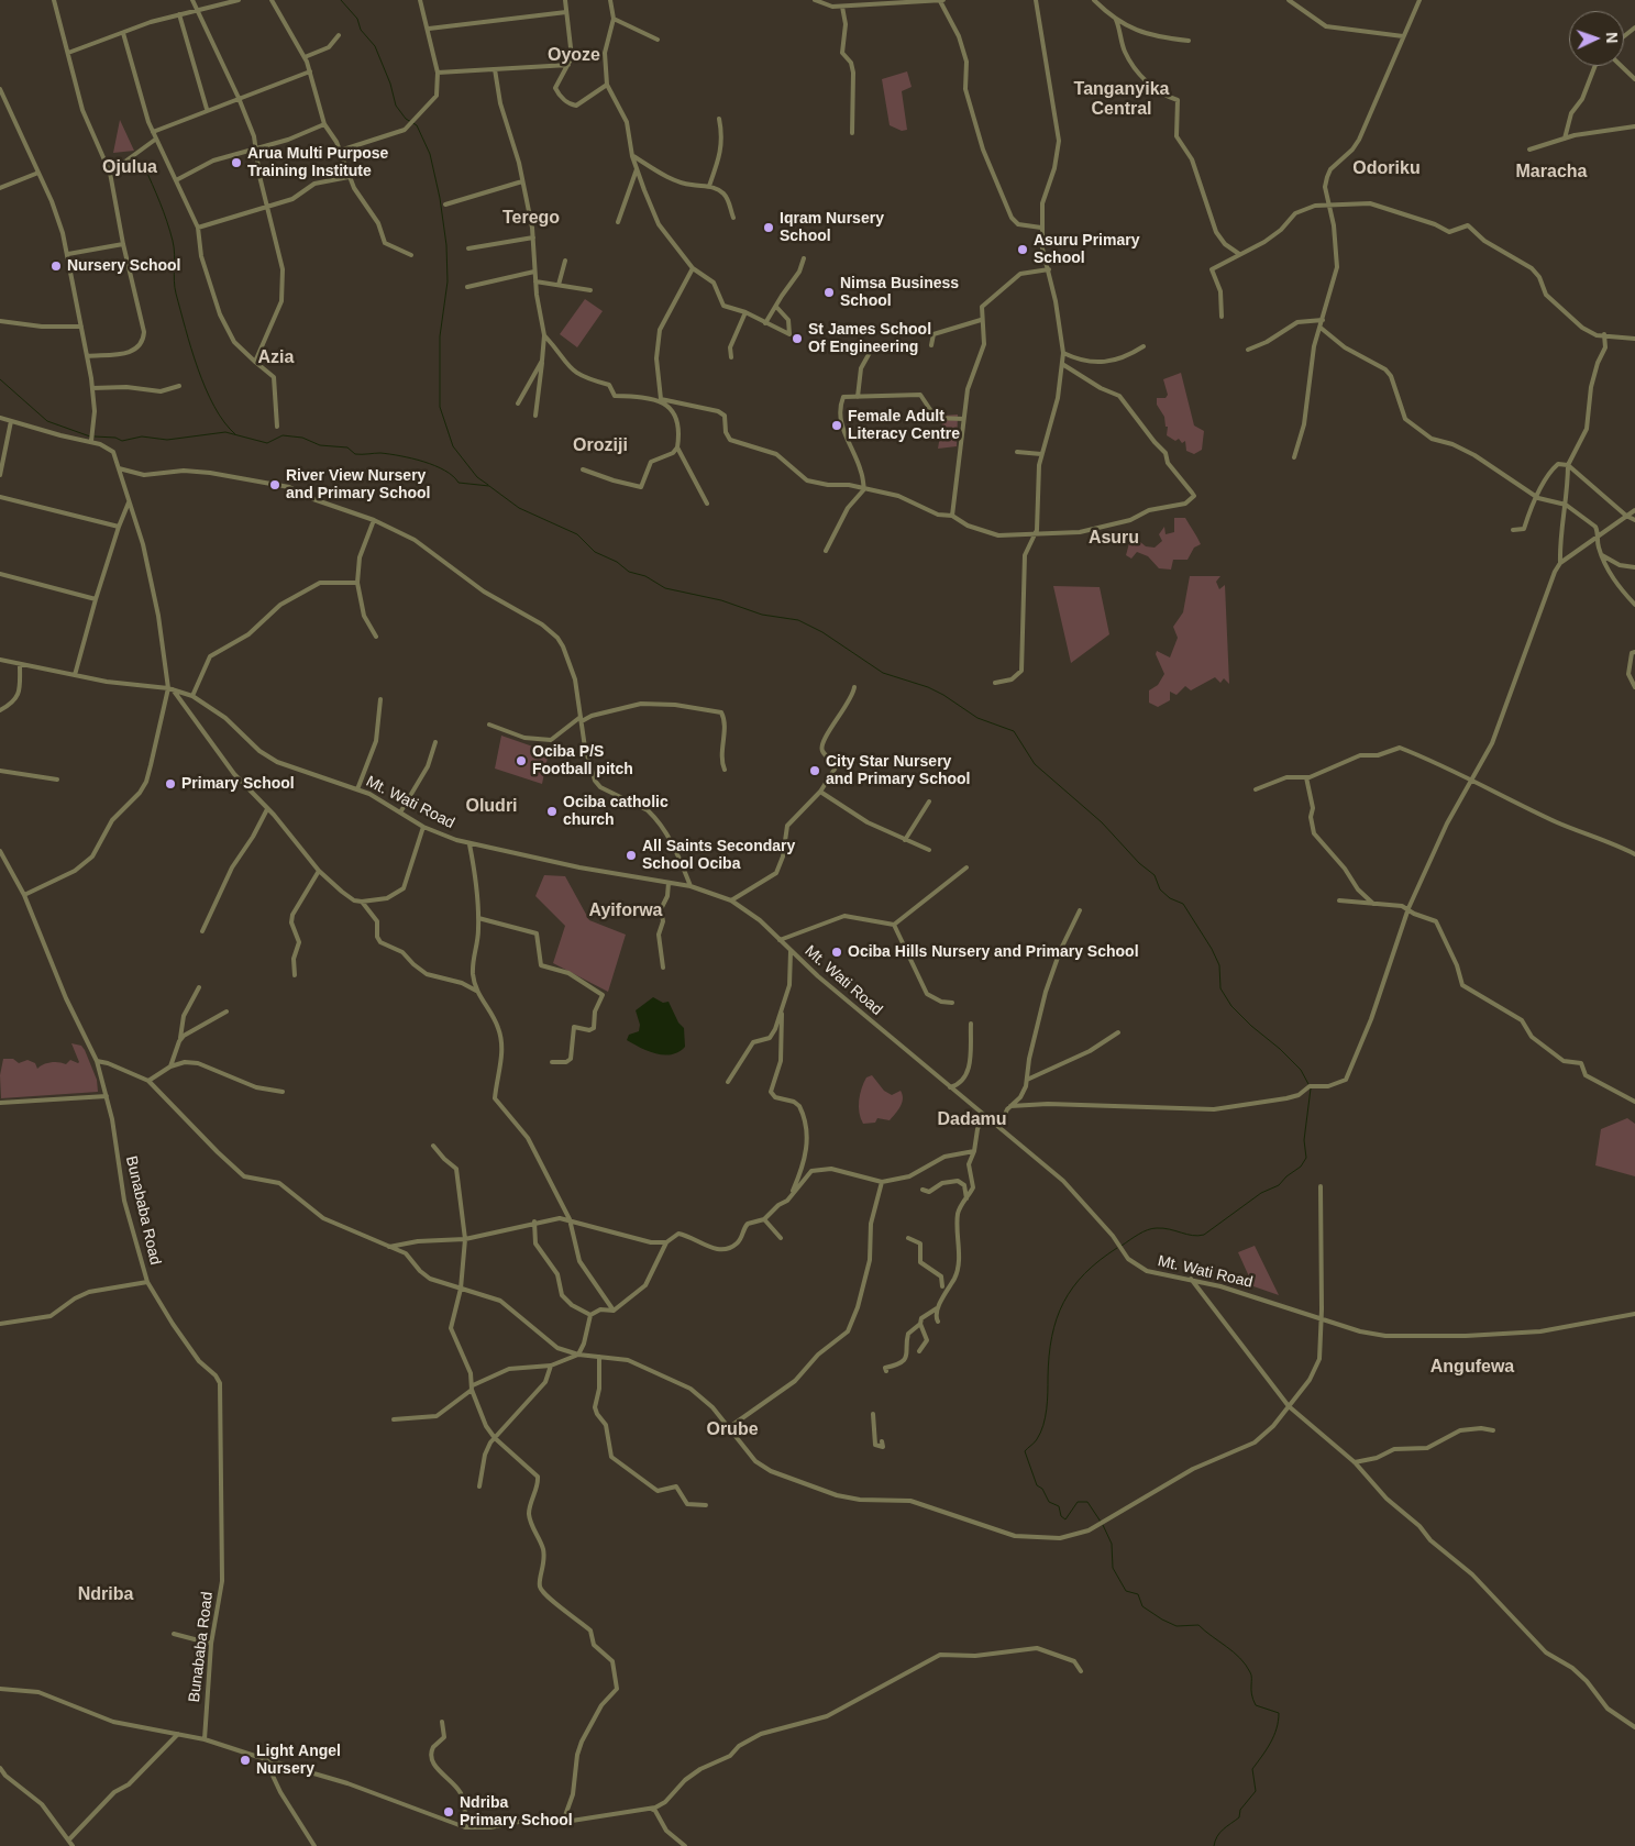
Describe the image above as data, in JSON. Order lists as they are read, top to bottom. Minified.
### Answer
{"streets":{"street":["Mt. Wati Road","Bunababa Road"]},"districts":["Oyoze","Tanganyika Central","Ojulua","Odoriku","Maracha","Terego","Azia","Oroziji","Asuru","Oludri","Ayiforwa","Dadamu","Angufewa","Orube","Ndriba"],"places":["Arua Multi Purpose Training Institute","Iqram Nursery School","Asuru Primary School","Nursery School","Nimsa Business School","St James School Of Engineering","Female Adult Literacy Centre","River View Nursery and Primary School","Ociba P/S Football pitch","City Star Nursery and Primary School","Primary School","Ociba catholic church","All Saints Secondary School Ociba","Ociba Hills Nursery and Primary School","Light Angel Nursery","Ndriba Primary School"],"north":"right"}
